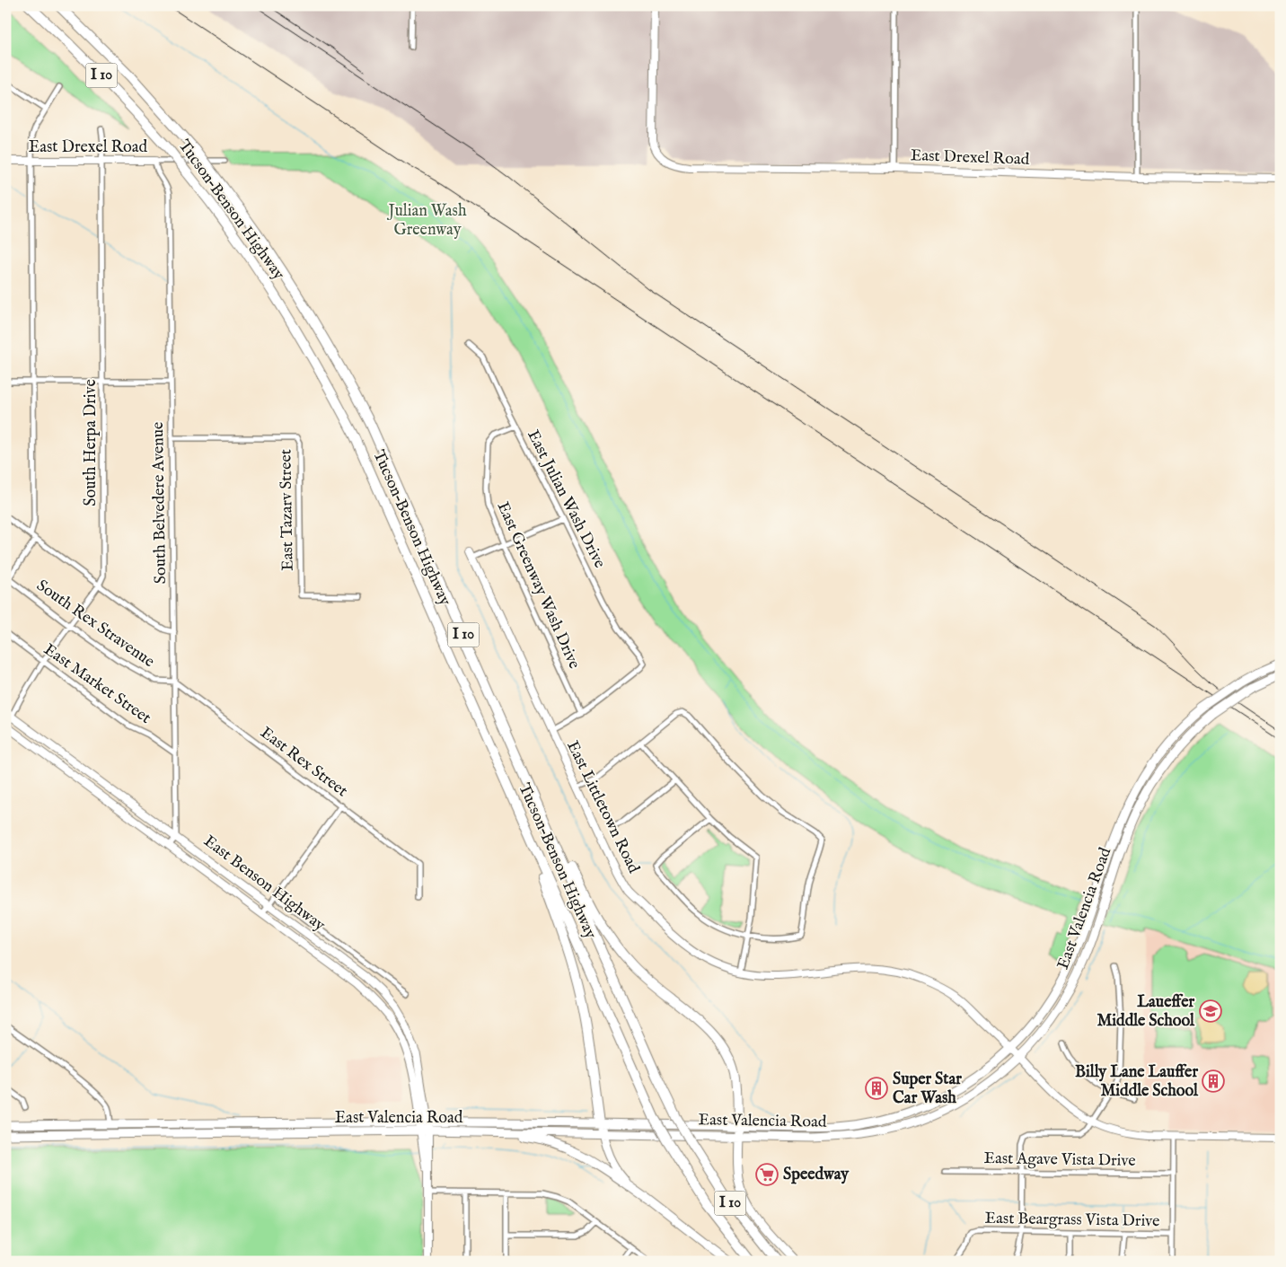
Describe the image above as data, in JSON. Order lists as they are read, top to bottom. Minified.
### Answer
{"streets":{"highway":["I 10","Tucson–Benson Highway"],"main road":["East Valencia Road"],"street":["East Drexel Road","South Herpa Drive","East Julian Wash Drive","South Belvedere Avenue","East Tazarv Street","East Greenway Wash Drive","South Rex Stravenue","East Market Street","East Rex Street","East Littletown Road","East Benson Highway","East Agave Vista Drive","East Beargrass Vista Drive"]},"crossings":[["East Drexel Road","South Herpa Drive"],["East Drexel Road","South Belvedere Avenue"],["South Herpa Drive","South Rex Stravenue"],["South Herpa Drive","East Market Street"],["South Herpa Drive","East Benson Highway"],["East Julian Wash Drive","East Greenway Wash Drive"],["South Belvedere Avenue","East Tazarv Street"],["South Belvedere Avenue","South Rex Stravenue"],["South Belvedere Avenue","East Market Street"],["South Belvedere Avenue","East Rex Street"],["South Belvedere Avenue","East Benson Highway"],["South Rex Stravenue","East Rex Street"],["East Littletown Road","East Valencia Road"],["East Benson Highway","East Valencia Road"]],"parks":["Julian Wash Greenway"],"places":{"school or university":["Laueffer Middle School"],"building":["Billy Lane Lauffer Middle School","Super Star Car Wash"],"supermarket":["Speedway"]}}
